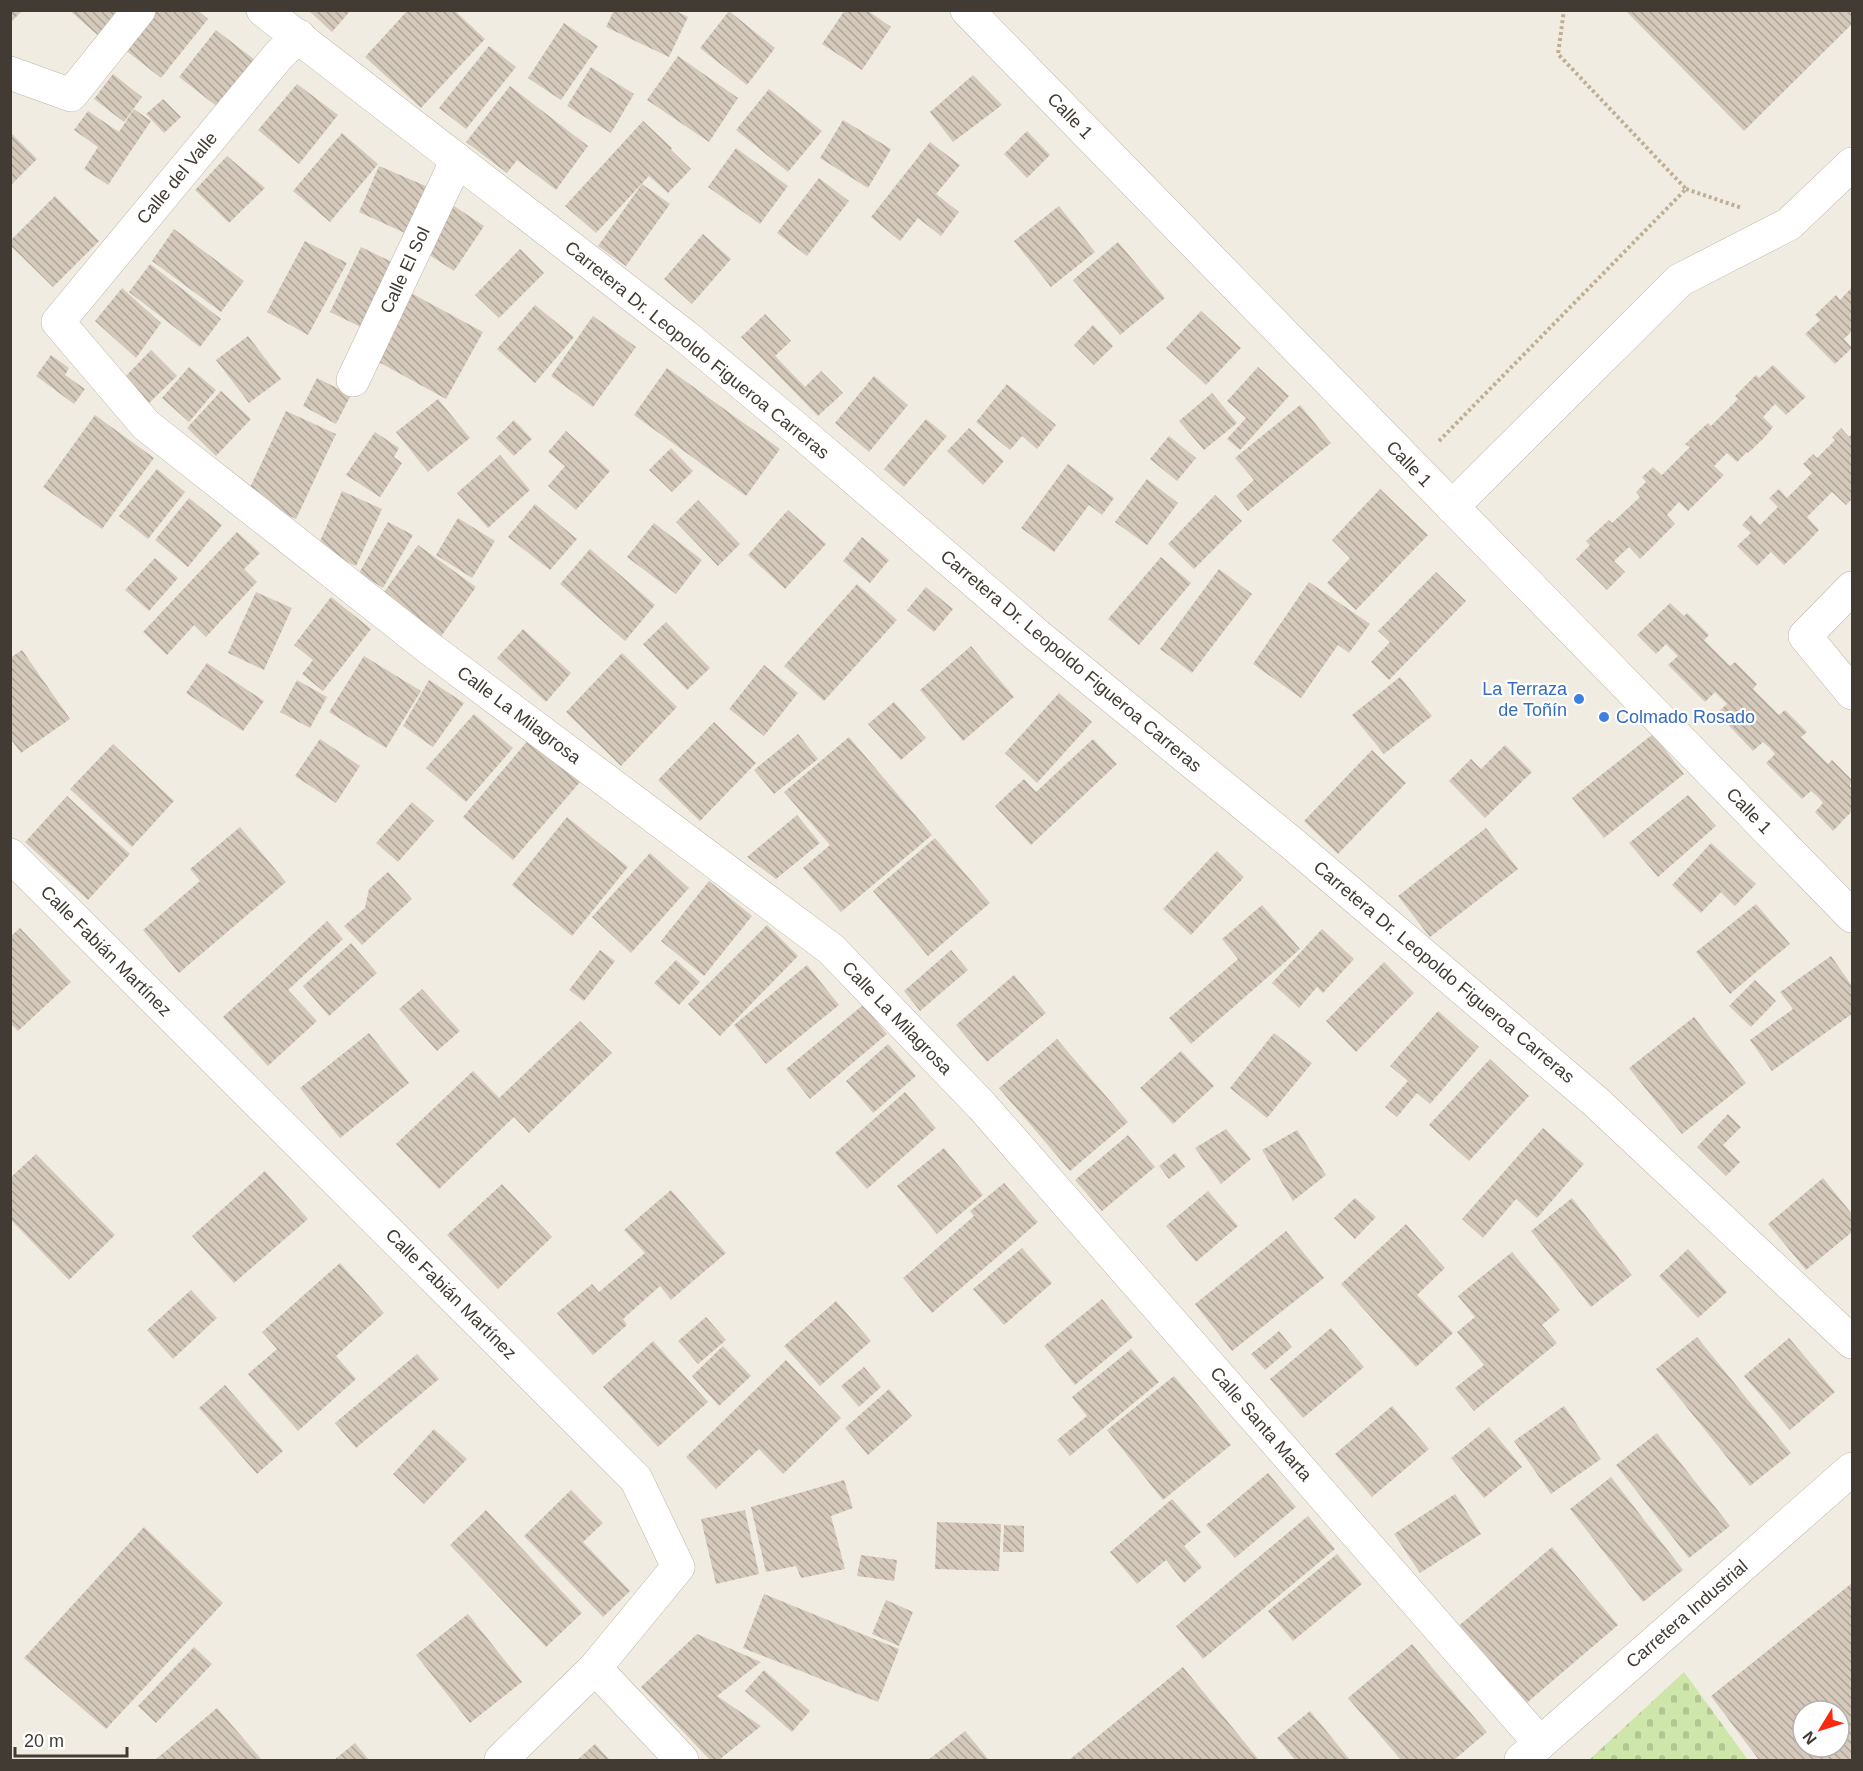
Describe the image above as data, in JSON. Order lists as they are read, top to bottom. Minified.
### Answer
{"streets":{"street":["Calle 1","Calle del Valle","Calle El Sol","Carretera Dr. Leopoldo Figueroa Carreras","Calle La Milagrosa","Calle Fabián Martínez","Calle Santa Marta","Carretera Industrial"]},"crossings":[["Calle del Valle","Carretera Dr. Leopoldo Figueroa Carreras"],["Calle del Valle","Calle La Milagrosa"],["Calle El Sol","Carretera Dr. Leopoldo Figueroa Carreras"],["Calle La Milagrosa","Calle Santa Marta"],["Calle Santa Marta","Carretera Industrial"]],"places":["La Terraza de Toñín","Colmado Rosado"],"scale_bar":"20 m","north":"bottom left"}
